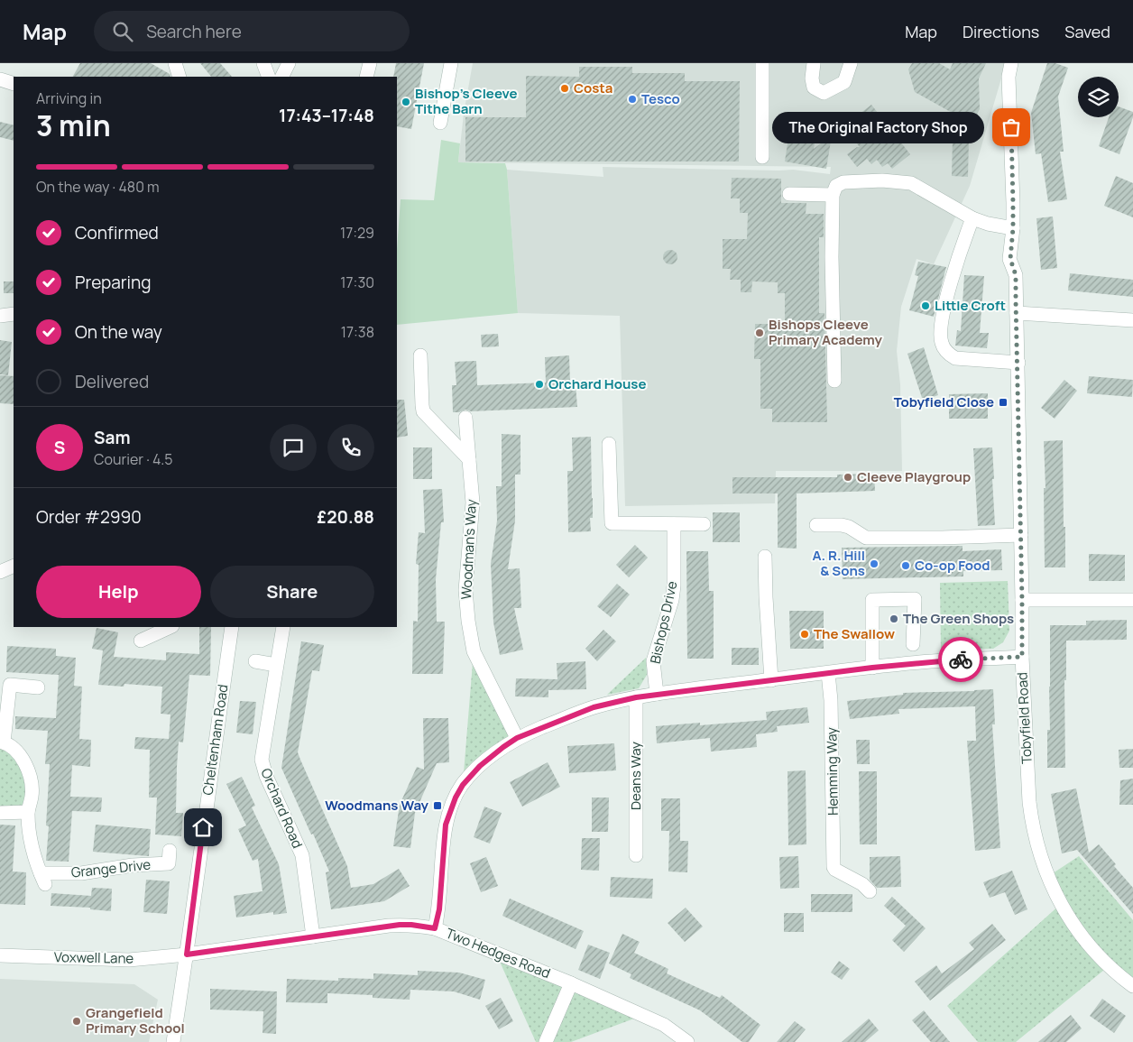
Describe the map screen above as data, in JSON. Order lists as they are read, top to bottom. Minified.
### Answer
{"streets":{"street":["Woodman's Way","Bishops Drive","Tobyfield Road","Cheltenham Road","Hemming Way","Deans Way","Orchard Road","Grange Drive","Two Hedges Road","Voxwell Lane"]},"crossings":[["Cheltenham Road","Two Hedges Road"],["Cheltenham Road","Voxwell Lane"],["Orchard Road","Two Hedges Road"],["Two Hedges Road","Voxwell Lane"]],"places":{"other":["Costa","Tesco","Bishop's Cleeve Tithe Barn","The Original Factory Shop","Little Croft","Bishops Cleeve Primary Academy","Orchard House","Cleeve Playgroup","A. R. Hill & Sons","Co-op Food","The Green Shops","The Swallow","Grangefield Primary School"],"transit":["Tobyfield Close","Woodmans Way"]},"page":{"header":"Map","search":"Search here","nav":["Map","Directions","Saved"],"heading":["3 min","Arriving in","17:43–17:48"],"panel":["Sam","Courier · 4.5","Order #2990","£20.88"],"bubble":"The Original Factory Shop","bar":"On the way · 480 m","list":[["Confirmed","17:29"],["Preparing","17:30"],["On the way","17:38"],"Delivered"],"round":"S","buttons":["Help","Share"]}}
